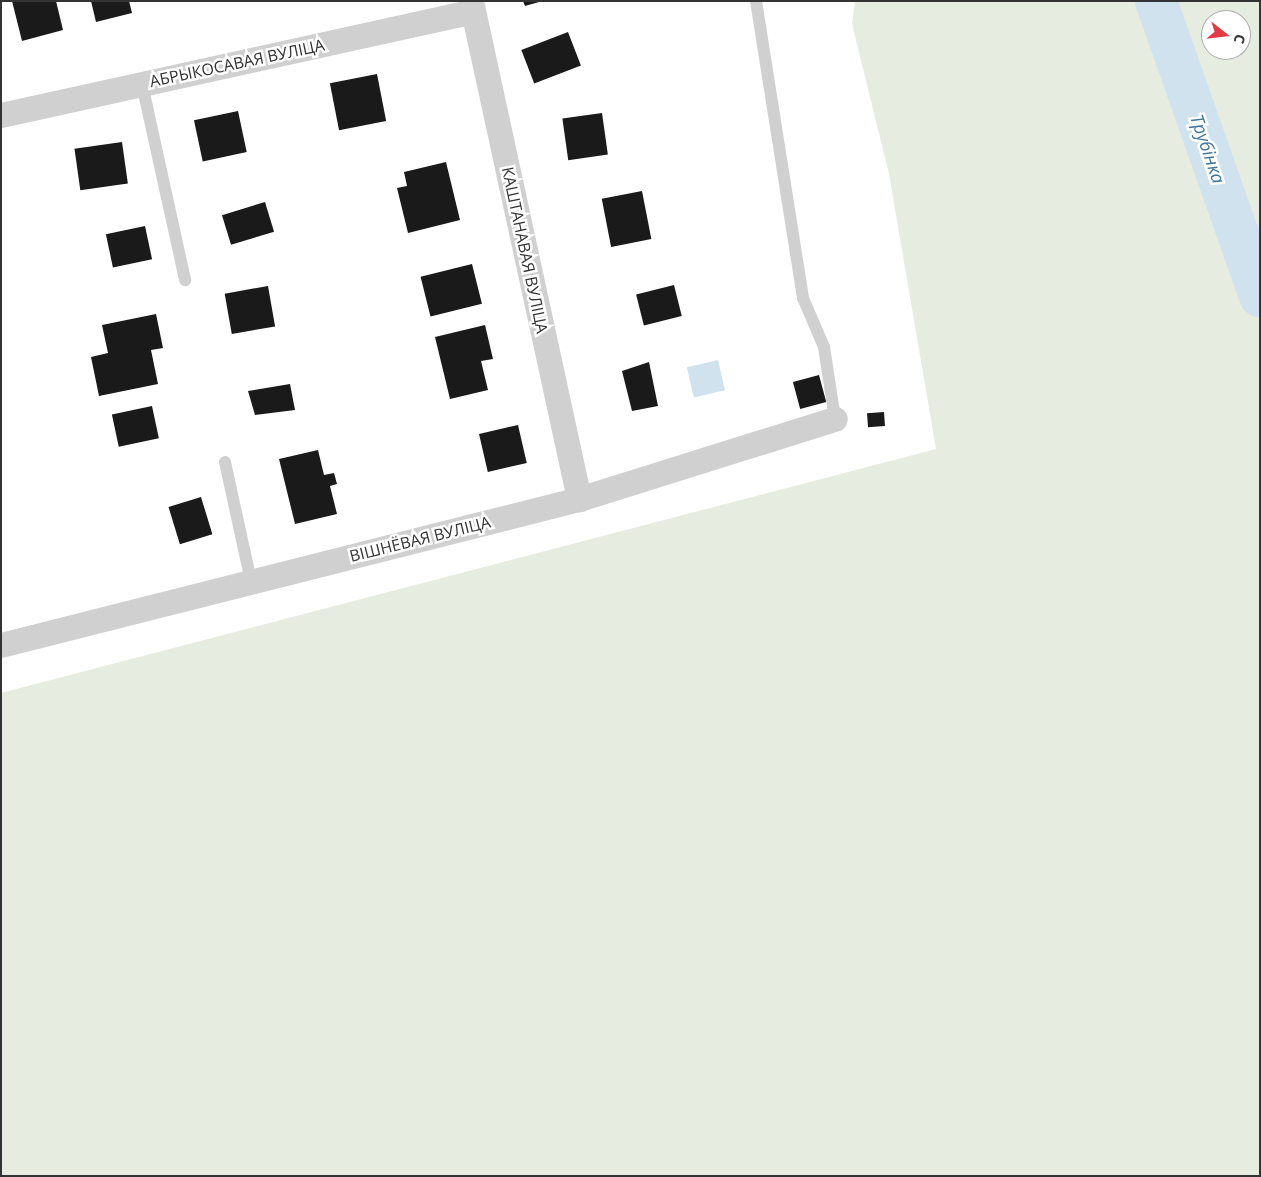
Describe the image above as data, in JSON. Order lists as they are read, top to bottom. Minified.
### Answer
{"streets":{"street":["АБРЫКОСАВАЯ ВУЛІЦА","КАШТАНАВАЯ ВУЛІЦА","ВІШНЁВАЯ ВУЛІЦА"]},"crossings":[["АБРЫКОСАВАЯ ВУЛІЦА","КАШТАНАВАЯ ВУЛІЦА"],["КАШТАНАВАЯ ВУЛІЦА","ВІШНЁВАЯ ВУЛІЦА"]],"water":["Трубінка"],"north":"right"}
